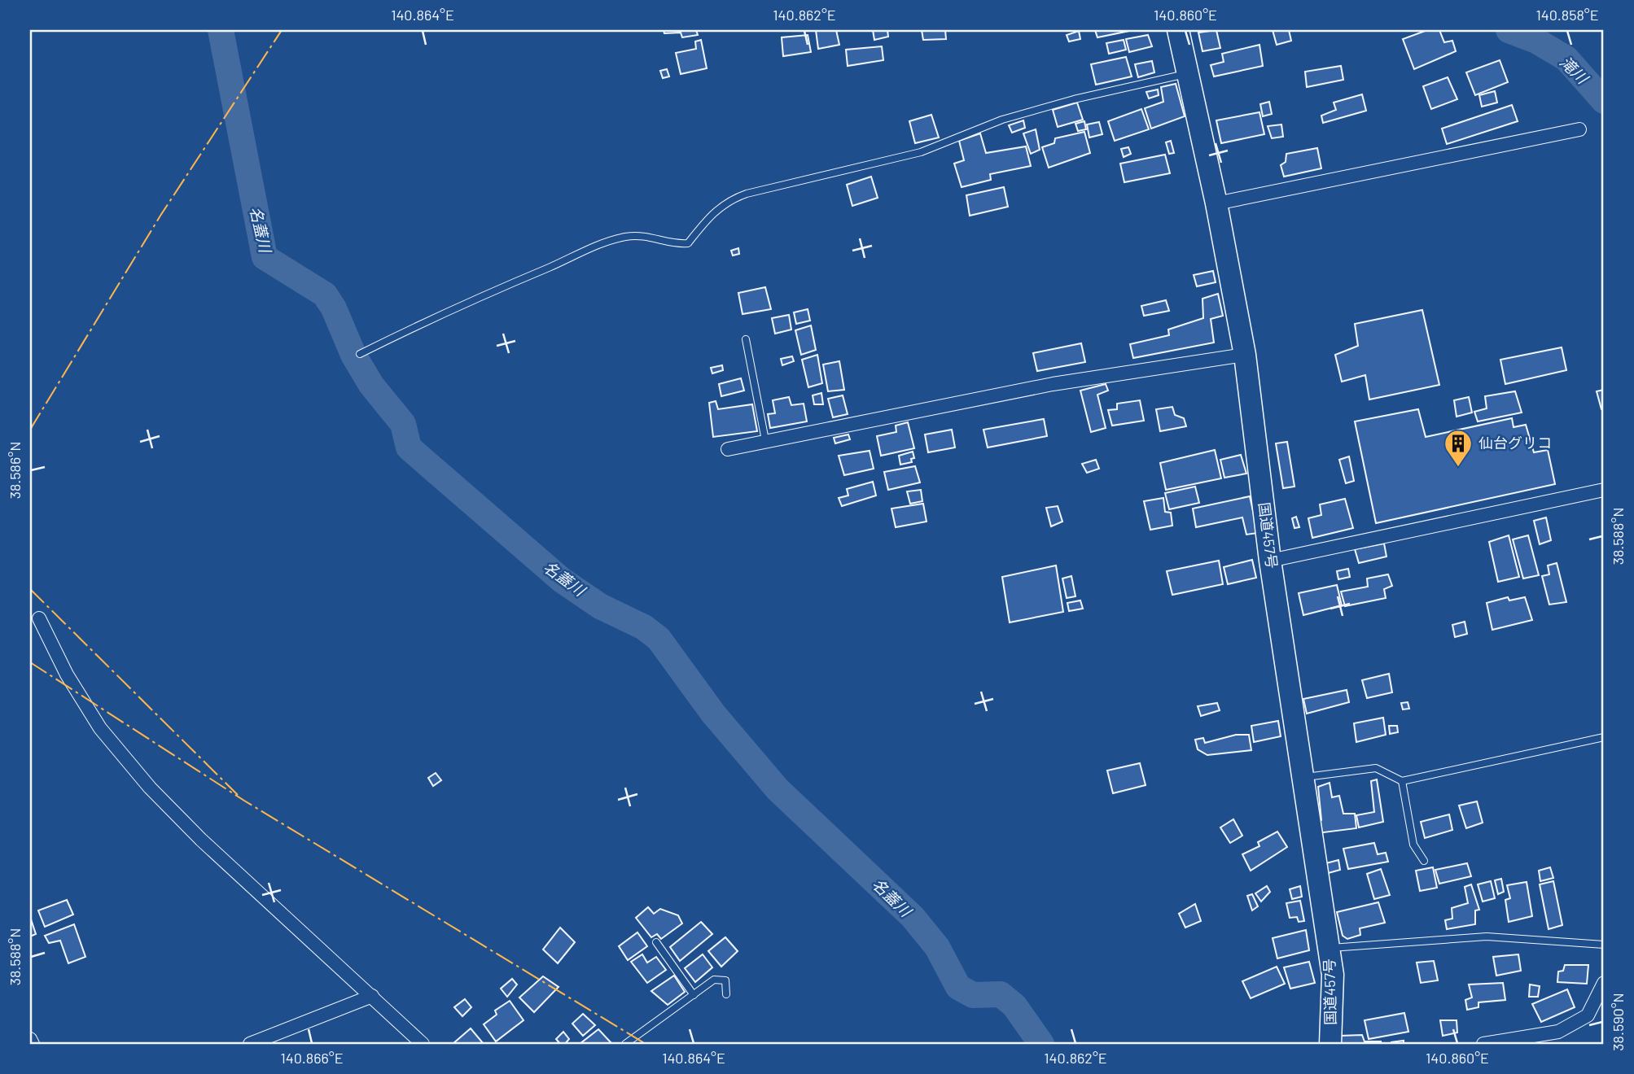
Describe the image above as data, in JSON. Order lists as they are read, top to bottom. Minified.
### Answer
{"streets":{"highway":["国道457号"]},"water":["滝川","名蓋川"],"places":{"building":["仙台グリコ"]},"coordinates":["140.864°E","140.862°E","140.860°E","140.858°E","38.586°N","38.588°N","38.590°N","140.866°E"]}
